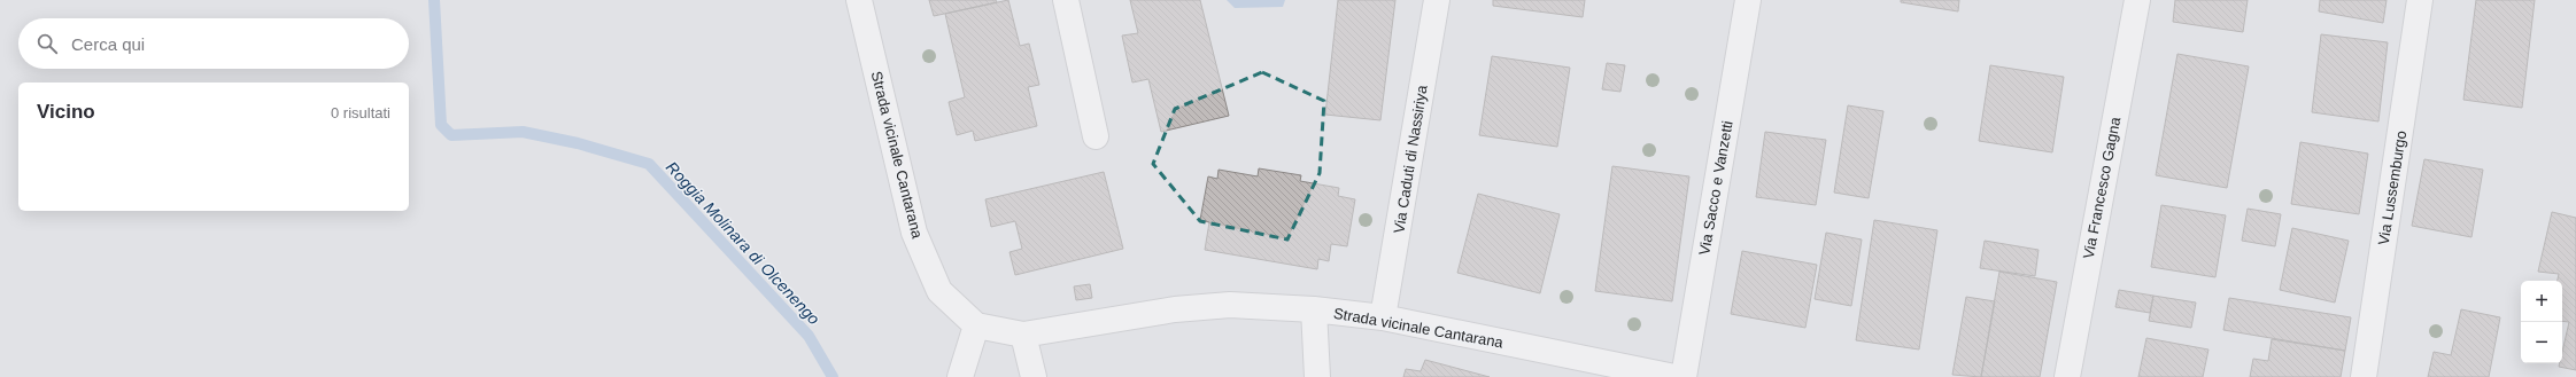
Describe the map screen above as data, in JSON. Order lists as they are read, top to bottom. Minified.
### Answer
{"streets":{"street":["Strada vicinale Cantarana","Via Caduti di Nassiriya","Via Sacco e Vanzetti","Via Francesco Gagna","Via Lussemburgo"]},"crossings":[["Strada vicinale Cantarana","Via Caduti di Nassiriya"]],"water":["Roggia Molinara di Olcenengo"],"page":{"search":"Cerca qui","heading":["Vicino","0 risultati"],"map_buttons":["+","−"]}}
